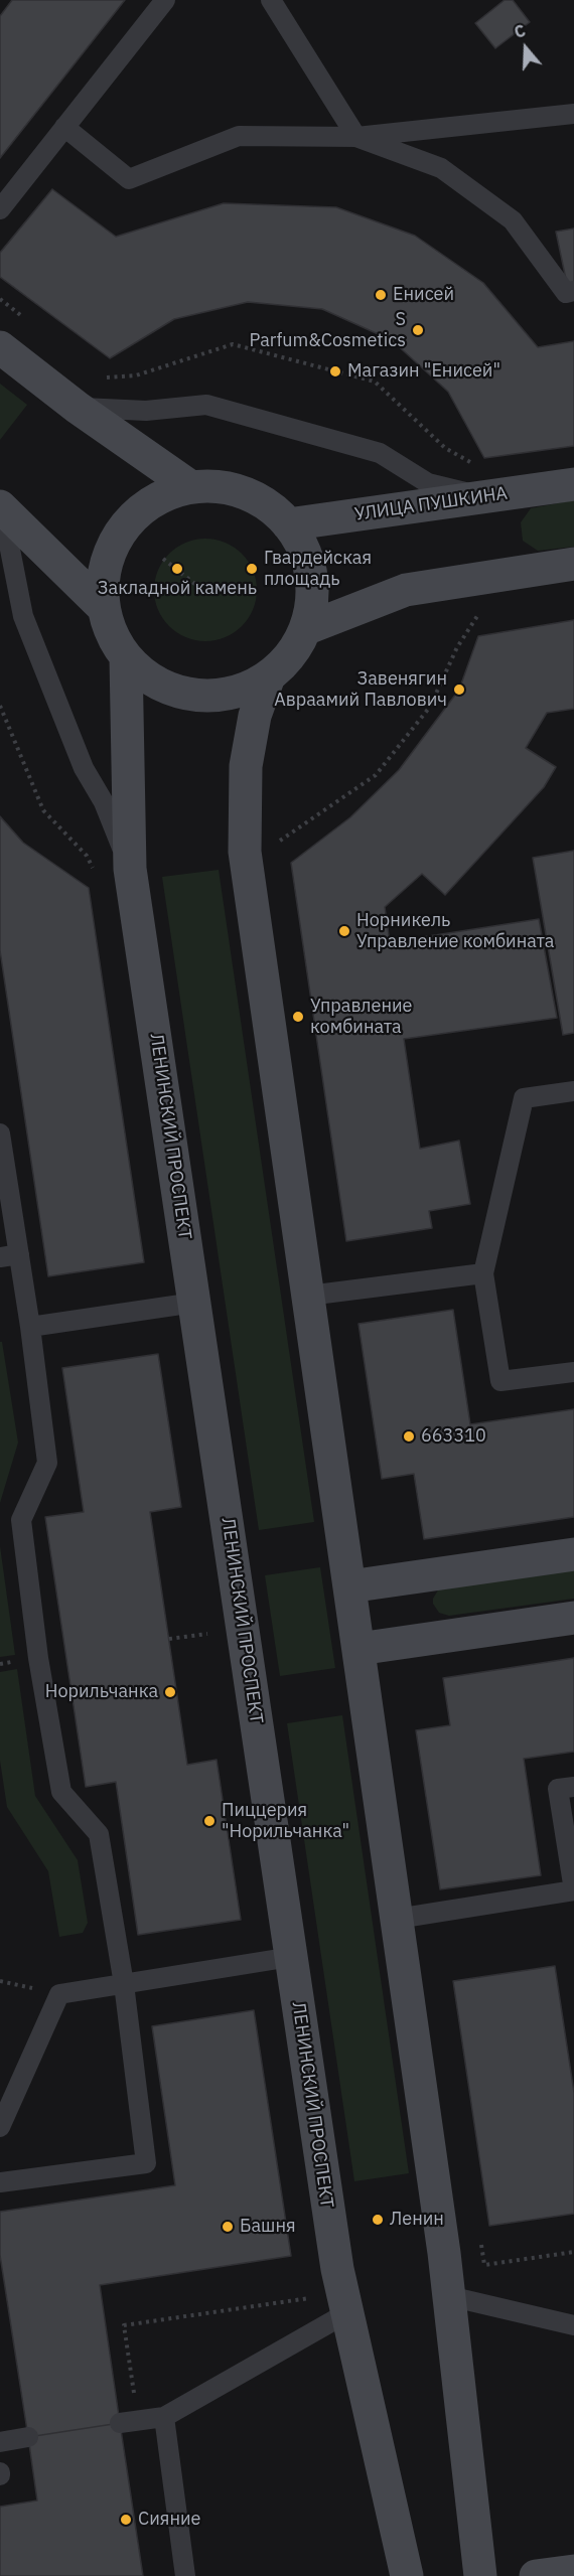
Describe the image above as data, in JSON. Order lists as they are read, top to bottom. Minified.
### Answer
{"streets":{"main road":["УЛИЦА ПУШКИНА","ЛЕНИНСКИЙ ПРОСПЕКТ"]},"crossings":[["УЛИЦА ПУШКИНА","ЛЕНИНСКИЙ ПРОСПЕКТ"]],"places":["Енисей","S Parfum&Cosmetics","Магазин \"Енисей\"","Закладной камень","Гвардейская площадь","Завенягин Авраамий Павлович","Норникель Управление комбината","Управление комбината","663310","Норильчанка","Пиццерия \"Норильчанка\"","Ленин","Башня","Сияние"],"north":"top"}
